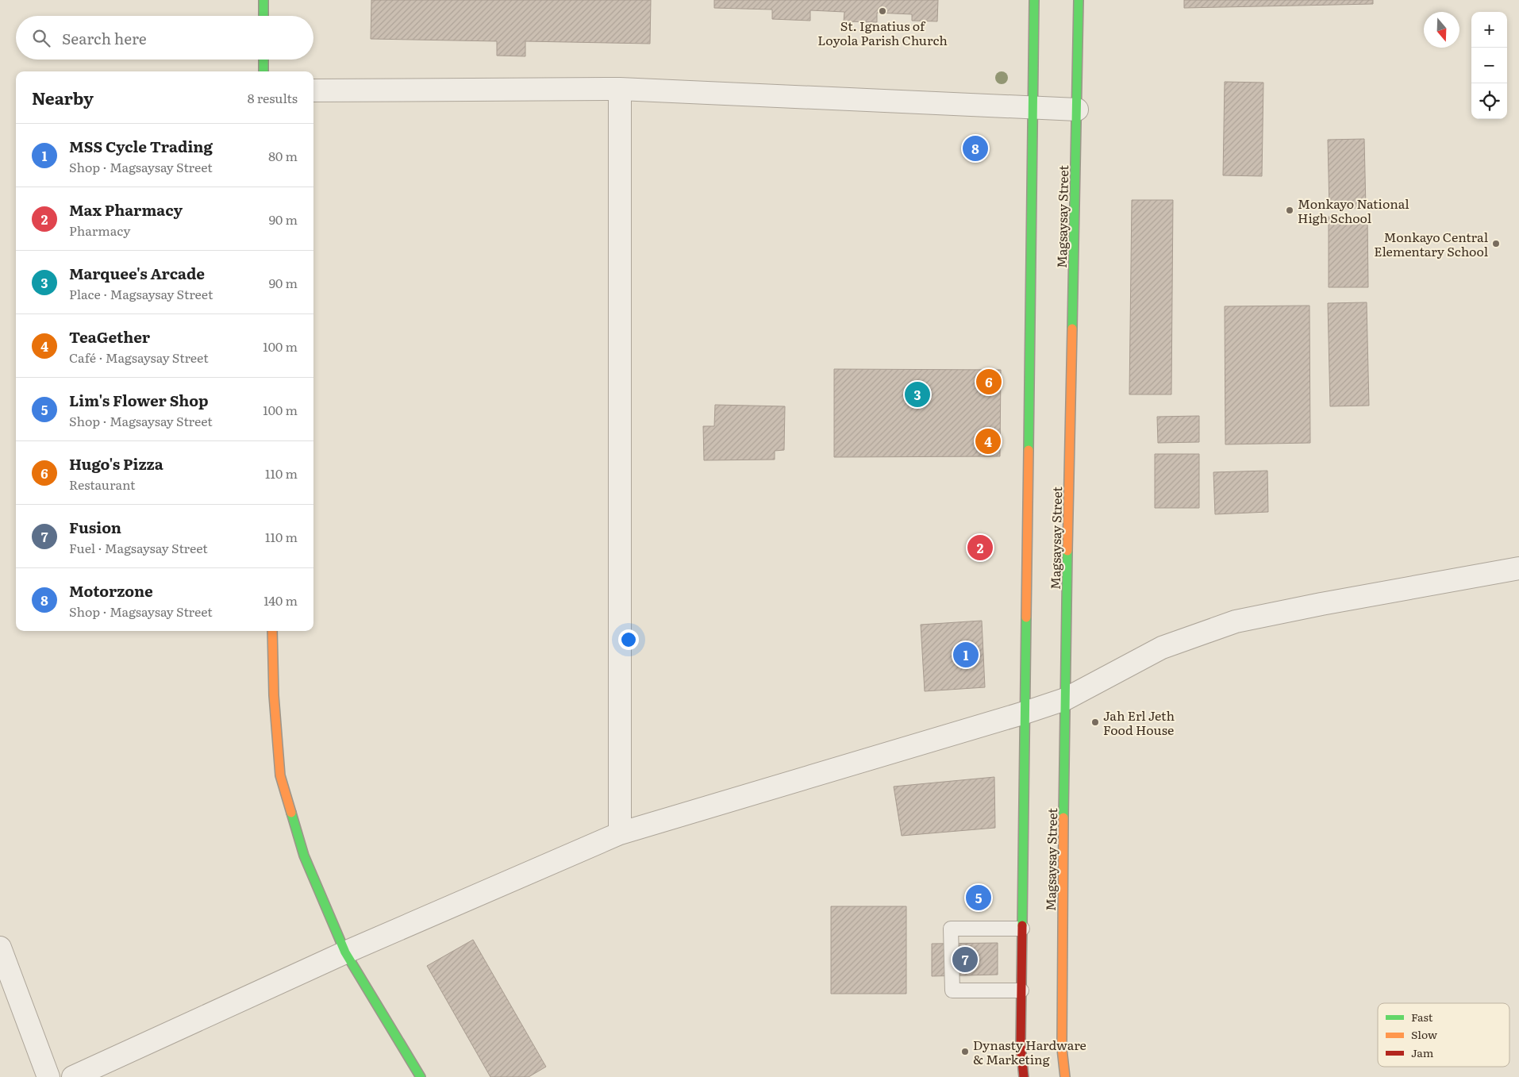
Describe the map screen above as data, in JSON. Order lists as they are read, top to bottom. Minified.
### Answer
{"streets":{"main road":["Magsaysay Street"]},"places":["St. Ignatius of Loyola Parish Church","Monkayo National High School","Monkayo Central Elementary School","Jah Erl Jeth Food House","Dynasty Hardware & Marketing"],"legend":["Fast","Slow","Jam"],"north":"bottom","page":{"map_buttons":["+","−"],"search":"Search here","heading":["Nearby","8 results"],"list":[{"mark":"1","name":"MSS Cycle Trading","note":"Shop · Magsaysay Street","value":"80 m"},{"mark":"2","name":"Max Pharmacy","note":"Pharmacy","value":"90 m"},{"mark":"3","name":"Marquee's Arcade","note":"Place · Magsaysay Street","value":"90 m"},{"mark":"4","name":"TeaGether","note":"Café · Magsaysay Street","value":"100 m"},{"mark":"5","name":"Lim's Flower Shop","note":"Shop · Magsaysay Street","value":"100 m"},{"mark":"6","name":"Hugo's Pizza","note":"Restaurant","value":"110 m"},{"mark":"7","name":"Fusion","note":"Fuel · Magsaysay Street","value":"110 m"},{"mark":"8","name":"Motorzone","note":"Shop · Magsaysay Street","value":"140 m"}],"pins":["8","6","3","4","2","1","5","7"]}}
